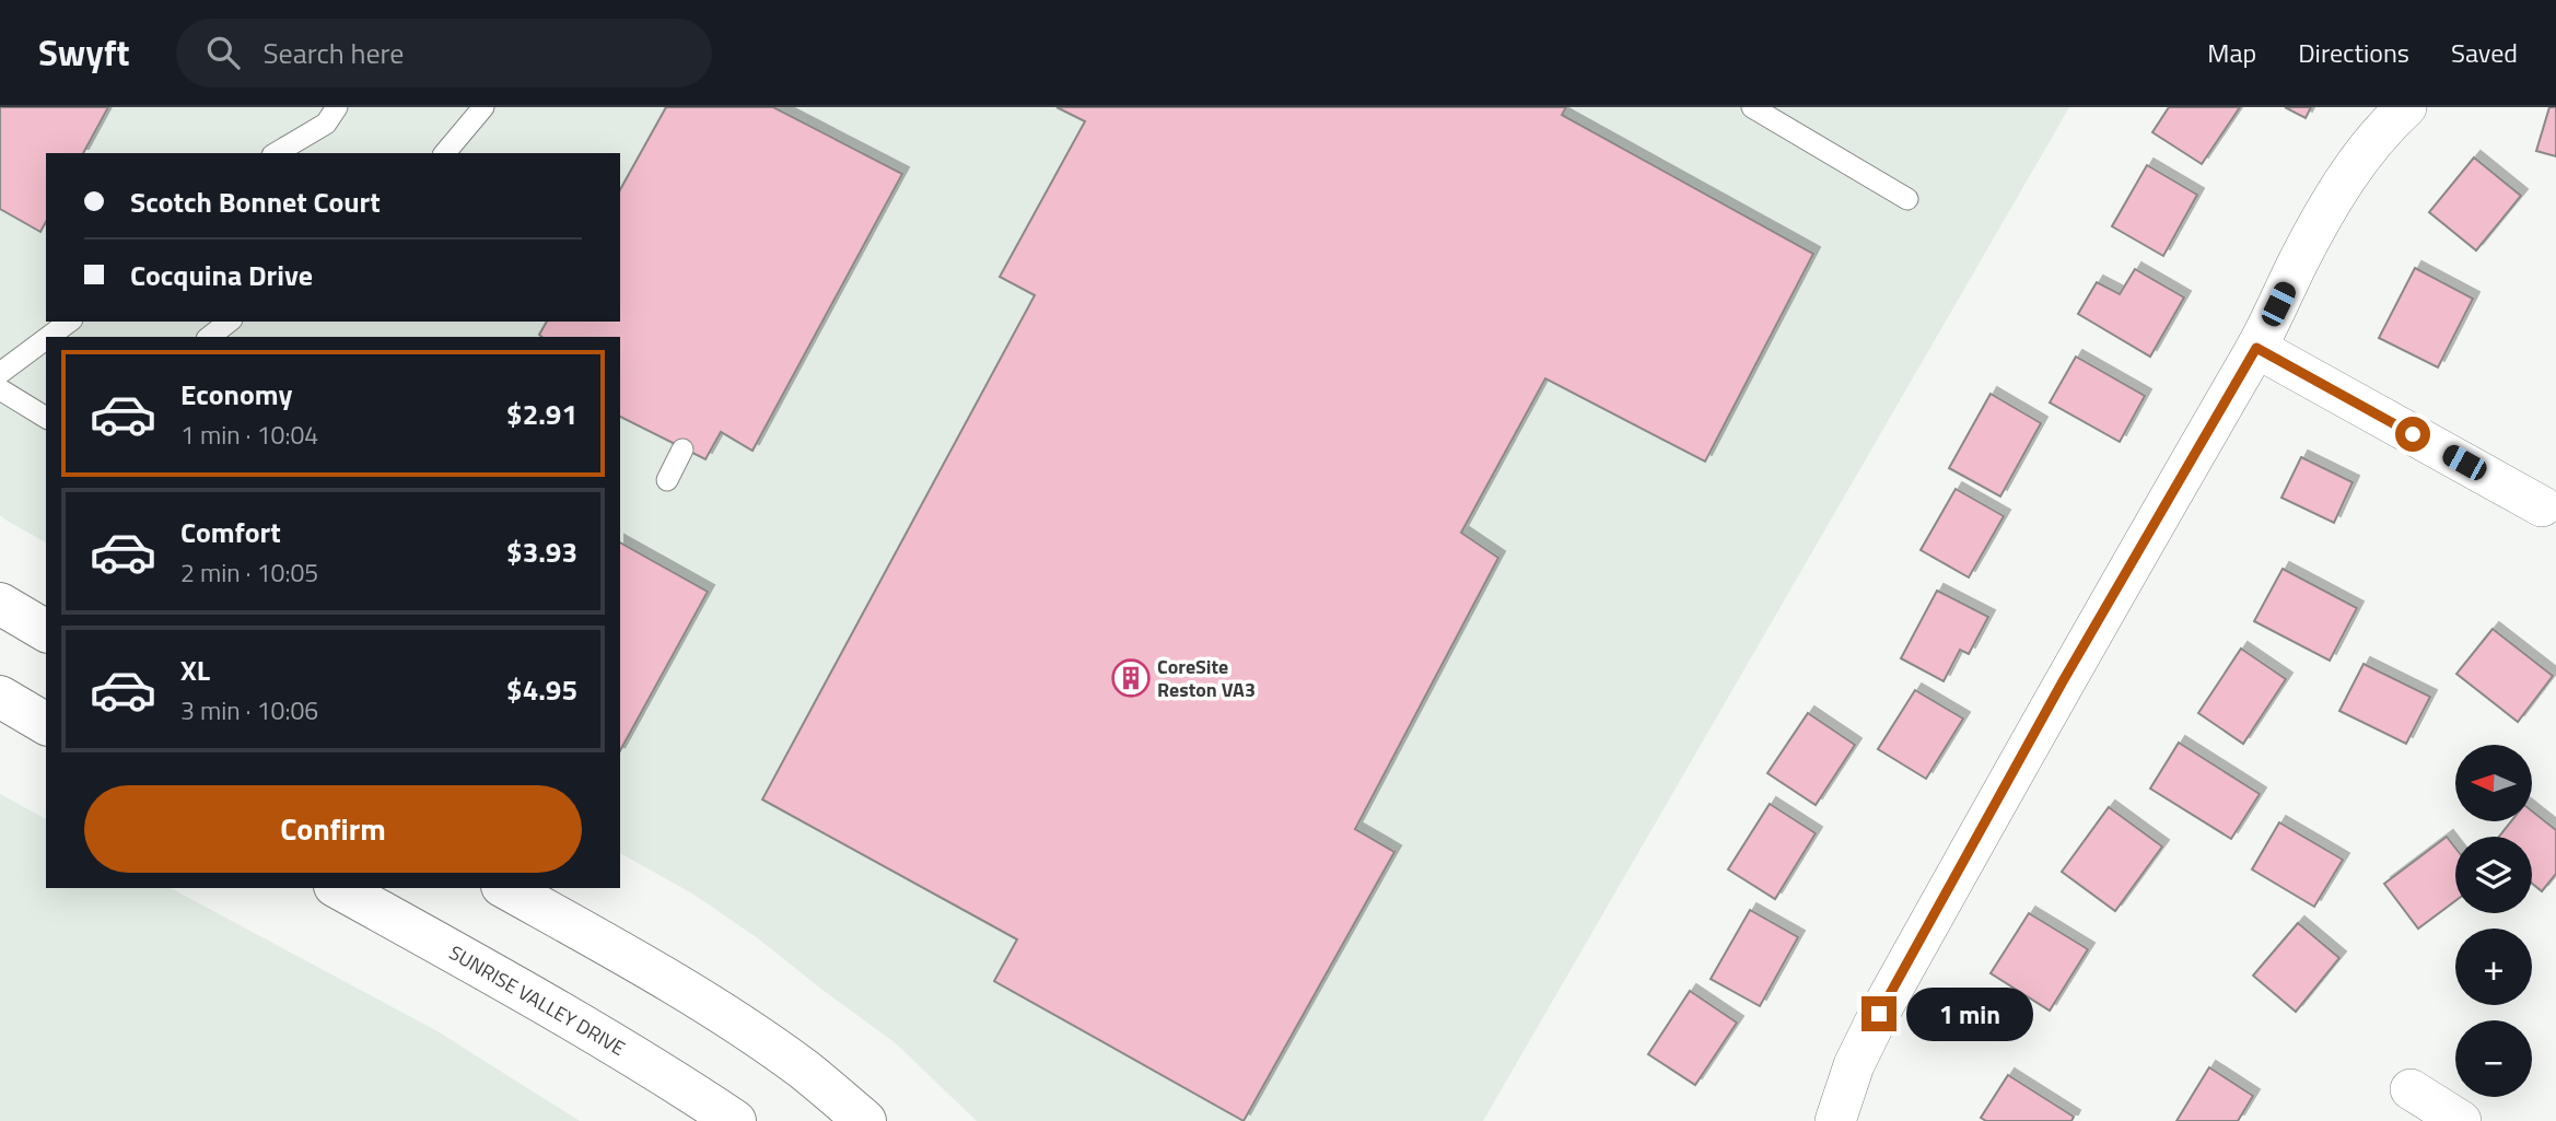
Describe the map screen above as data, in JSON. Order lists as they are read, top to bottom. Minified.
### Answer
{"streets":{"main road":["SUNRISE VALLEY DRIVE"]},"places":{"building":["CoreSite Reston VA3"]},"north":"left","page":{"header":"Swyft","search":"Search here","nav":["Map","Directions","Saved"],"banner":["Scotch Bonnet Court","Cocquina Drive"],"list":[{"name":"Economy","note":"1 min · 10:04","value":"$2.91"},{"name":"Comfort","note":"2 min · 10:05","value":"$3.93"},{"name":"XL","note":"3 min · 10:06","value":"$4.95"}],"map_buttons":["+","−"],"buttons":"Confirm","bubble":"1 min"}}
